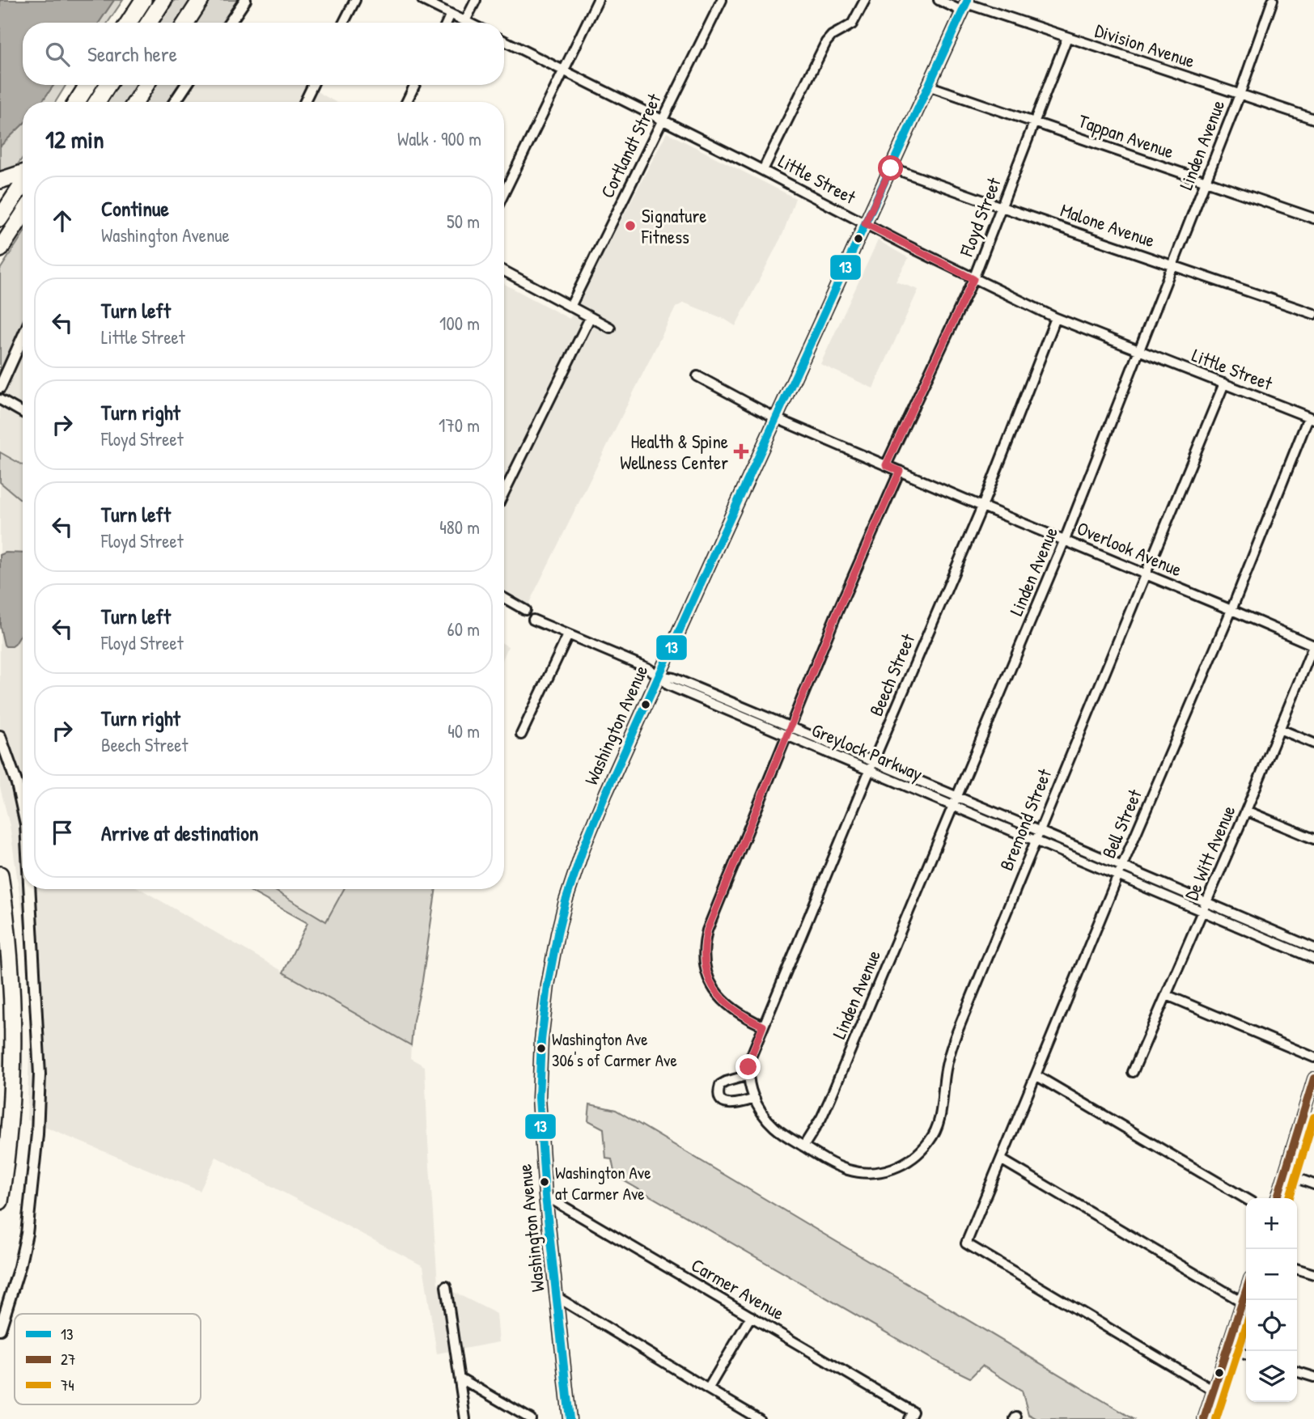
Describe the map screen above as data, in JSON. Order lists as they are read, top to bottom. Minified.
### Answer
{"streets":{"main road":["Washington Avenue"],"street":["Division Avenue","Tappan Avenue","Linden Avenue","Cortlandt Street","Little Street","Floyd Street","Malone Avenue","Overlook Avenue","Beech Street","Greylock Parkway","Bremond Street","Bell Street","De Witt Avenue","Carmer Avenue"]},"crossings":[["Division Avenue","Linden Avenue"],["Division Avenue","Floyd Street"],["Division Avenue","Washington Avenue"],["Tappan Avenue","Linden Avenue"],["Tappan Avenue","Floyd Street"],["Tappan Avenue","Washington Avenue"],["Linden Avenue","Little Street"],["Linden Avenue","Malone Avenue"],["Linden Avenue","Overlook Avenue"],["Linden Avenue","Beech Street"],["Linden Avenue","Greylock Parkway"],["Linden Avenue","Bremond Street"],["Cortlandt Street","Little Street"],["Little Street","Floyd Street"],["Little Street","Beech Street"],["Little Street","Washington Avenue"],["Little Street","Bremond Street"],["Little Street","Bell Street"],["Floyd Street","Malone Avenue"],["Floyd Street","Overlook Avenue"],["Malone Avenue","Washington Avenue"],["Overlook Avenue","Beech Street"],["Overlook Avenue","Bremond Street"],["Overlook Avenue","Bell Street"],["Overlook Avenue","De Witt Avenue"],["Beech Street","Greylock Parkway"],["Beech Street","Bremond Street"],["Washington Avenue","Greylock Parkway"],["Washington Avenue","Carmer Avenue"],["Greylock Parkway","Bremond Street"],["Greylock Parkway","Bell Street"],["Greylock Parkway","De Witt Avenue"]],"places":{"other":["Signature Fitness","Washington Ave 306's of Carmer Ave","Washington Ave at Carmer Ave"],"health":["Health & Spine Wellness Center"]},"lines":["transit line 13","transit line 27","transit line 74"],"legend":["13","27","74"],"page":{"search":"Search here","heading":["12 min","Walk · 900 m"],"list":[["Continue","Washington Avenue","50 m"],["Turn left","Little Street","100 m"],["Turn right","Floyd Street","170 m"],["Turn left","Floyd Street","480 m"],["Turn left","Floyd Street","60 m"],["Turn right","Beech Street","40 m"],"Arrive at destination"],"map_buttons":["+","−"]}}
